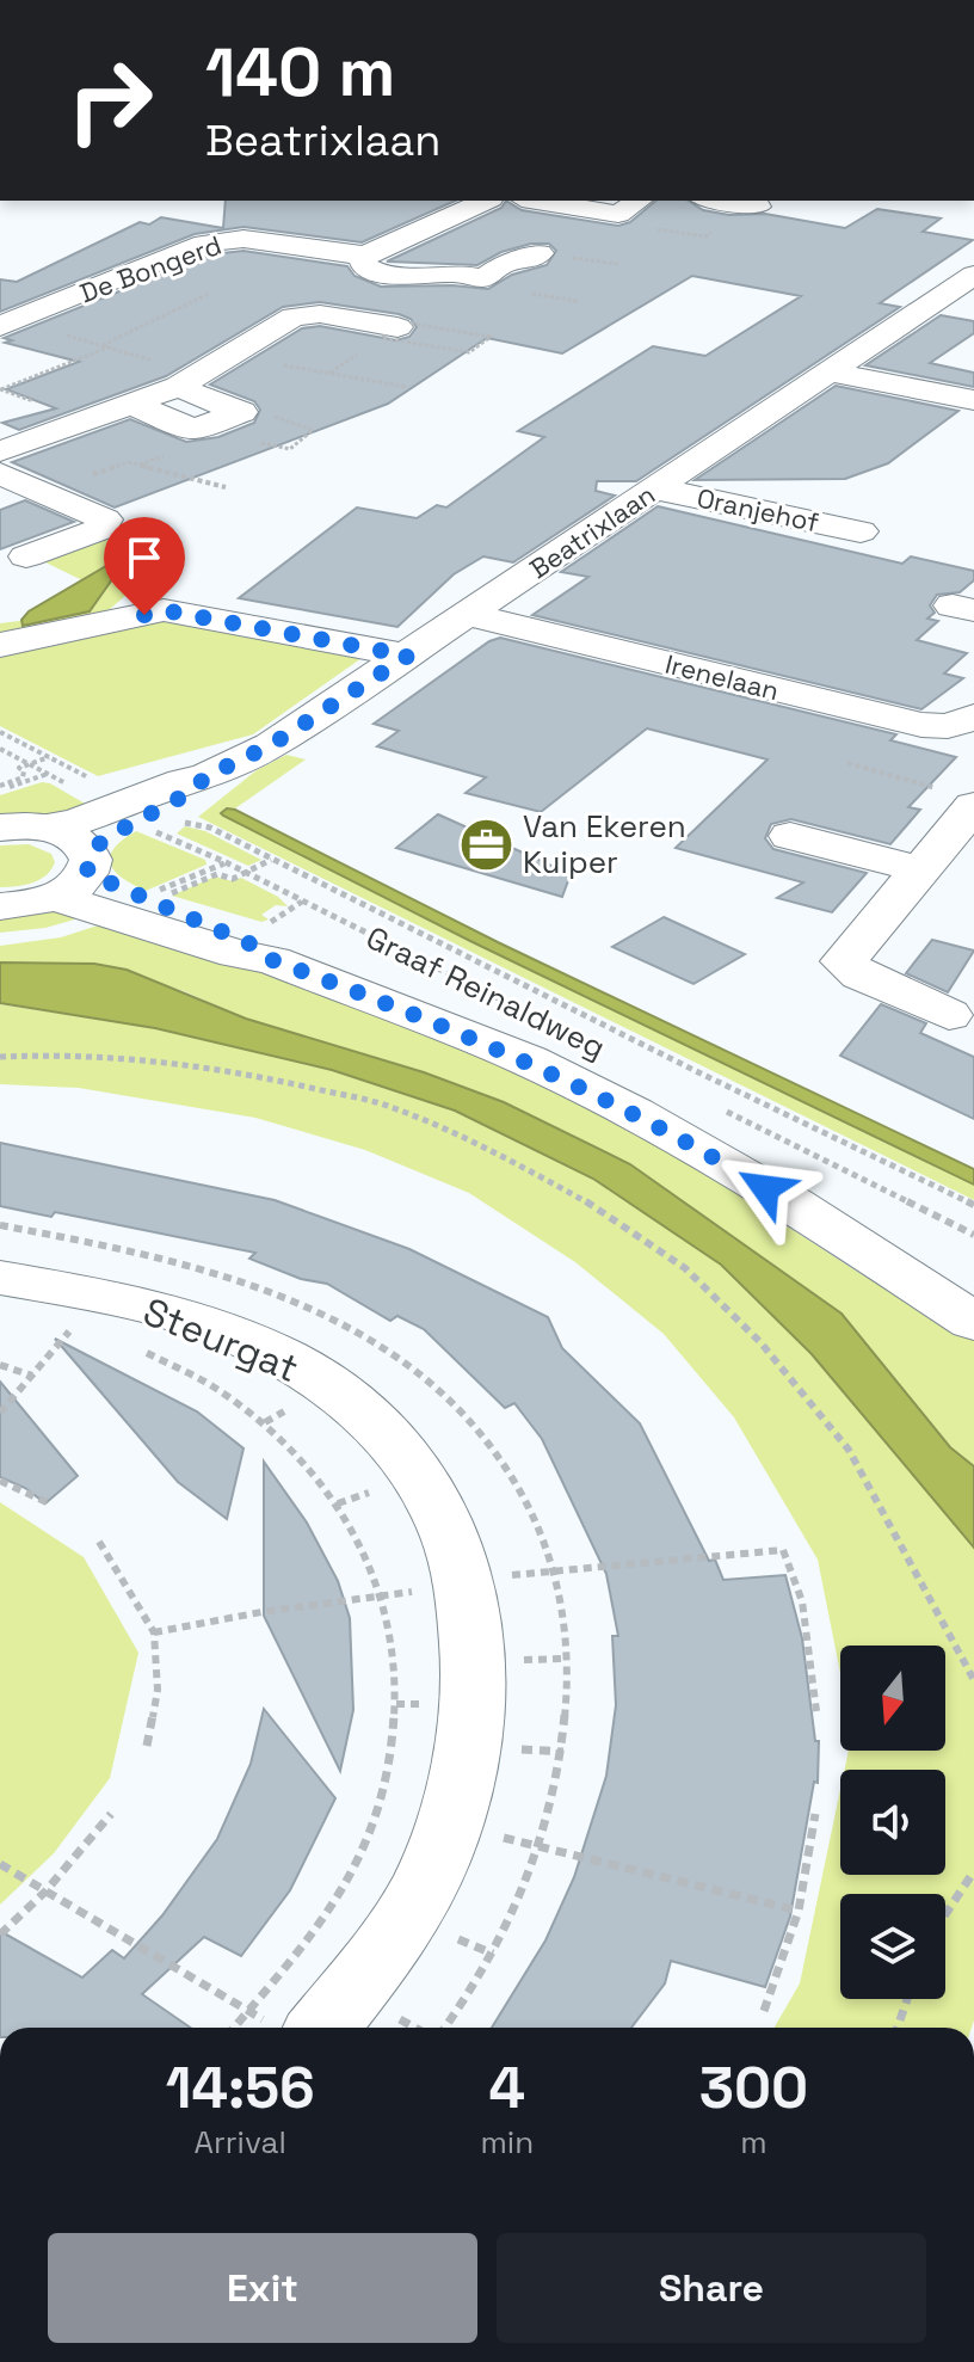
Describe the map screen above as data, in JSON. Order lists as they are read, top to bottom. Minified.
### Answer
{"streets":{"street":["De Bongerd","Oranjehof","Beatrixlaan","Irenelaan","Graaf Reinaldweg","Steurgat"]},"crossings":[["Oranjehof","Beatrixlaan"],["Beatrixlaan","Irenelaan"],["Beatrixlaan","Graaf Reinaldweg"]],"places":{"office":["Van Ekeren Kuiper"]},"north":"bottom","page":{"turn":["140 m","Beatrixlaan"],"eta":["14:56","Arrival","4","min","300","m"],"buttons":["Exit","Share"]}}
